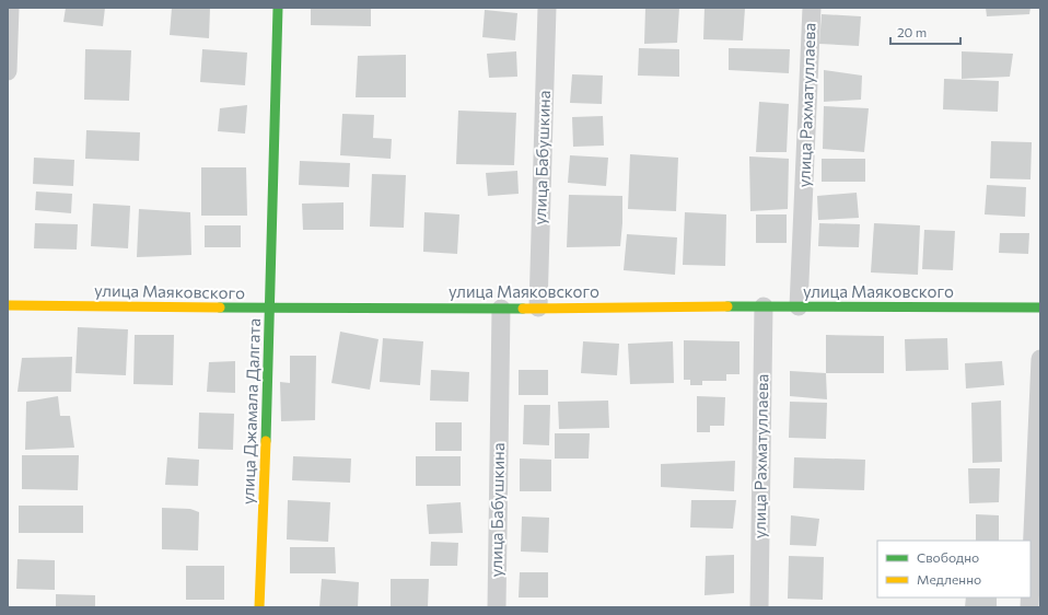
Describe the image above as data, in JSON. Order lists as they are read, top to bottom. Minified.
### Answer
{"streets":{"street":["улица Рахматуллаева","улица Бабушкина","улица Маяковского","улица Джамала Далгата"]},"crossings":[["улица Рахматуллаева","улица Маяковского"],["улица Бабушкина","улица Маяковского"],["улица Маяковского","улица Джамала Далгата"]],"legend":["Свободно","Медленно"],"scale_bar":"20 m"}
